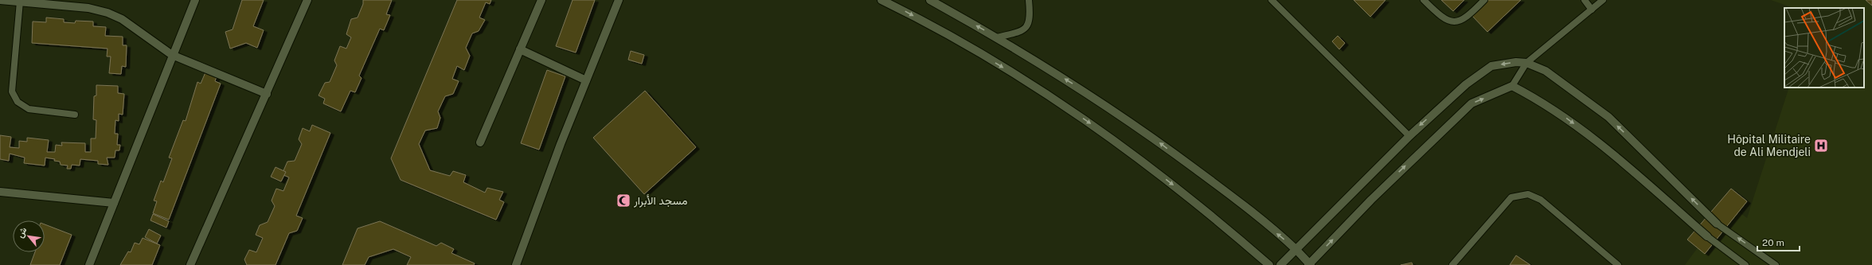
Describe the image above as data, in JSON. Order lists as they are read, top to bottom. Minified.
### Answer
{"places":{"hospital":["Hôpital Militaire de Ali Mendjeli"],"mosque":["مسجد الأبرار"]},"scale_bar":"20 m","north":"top left"}
